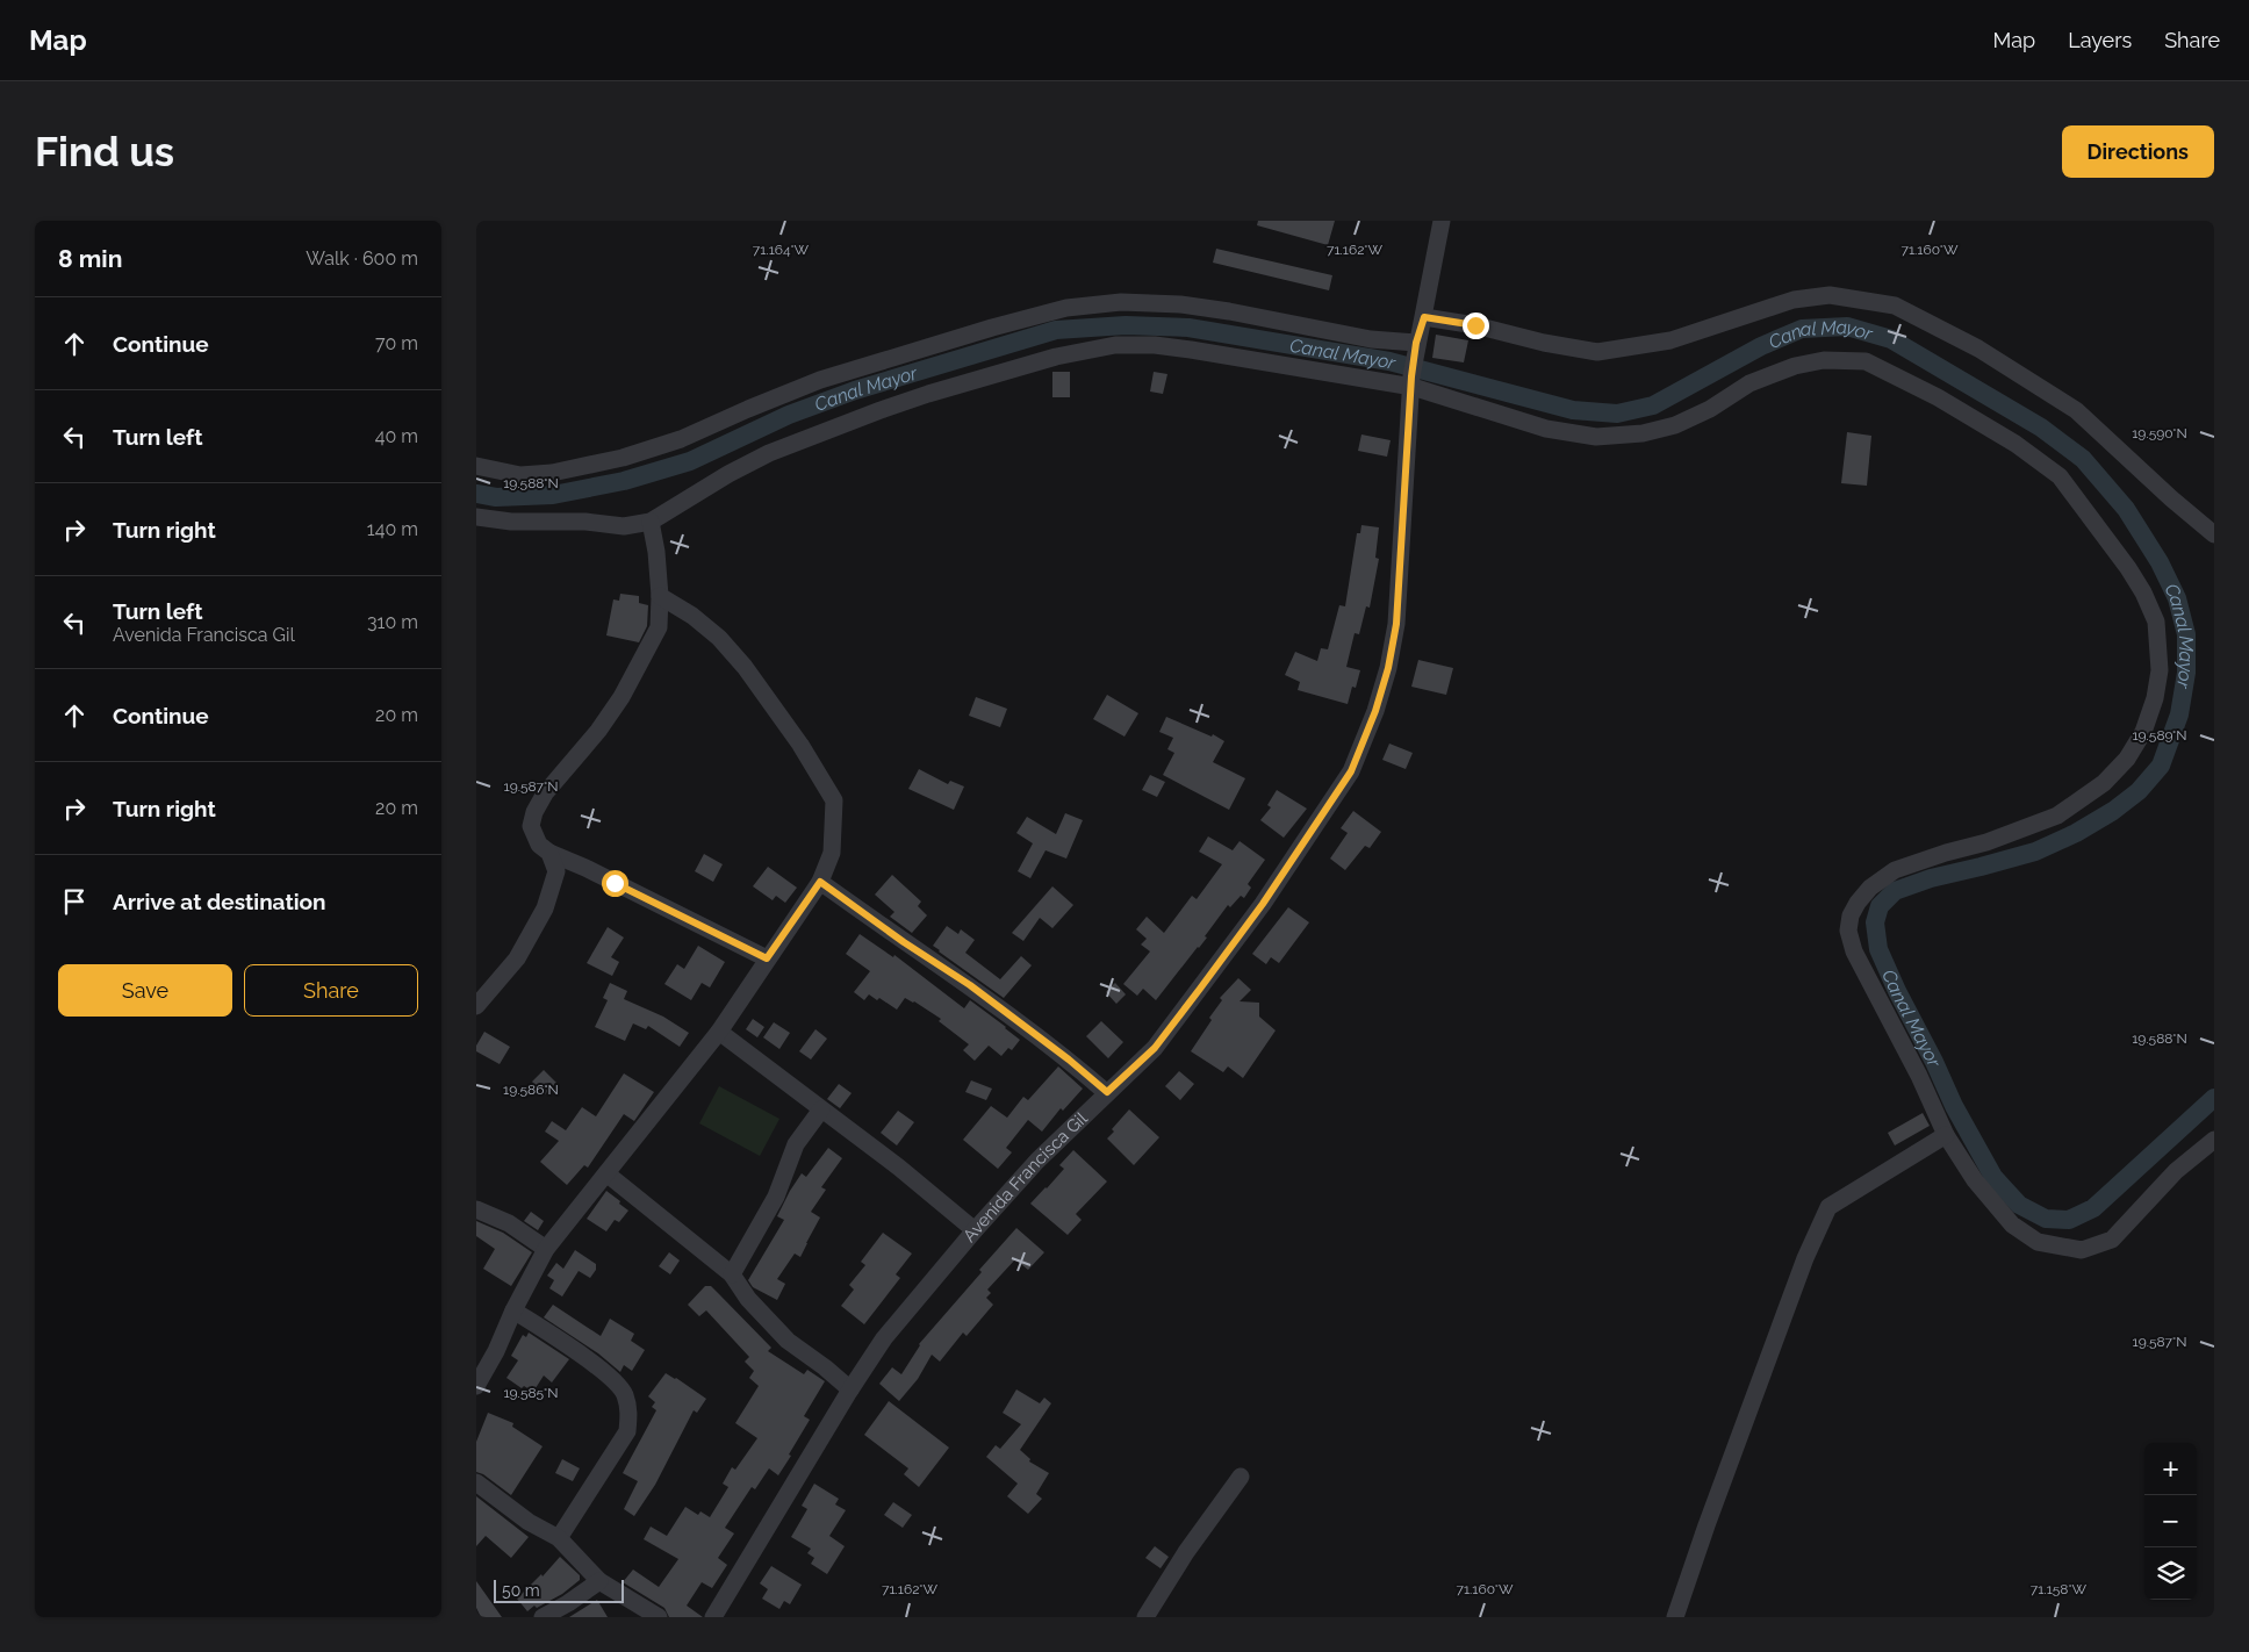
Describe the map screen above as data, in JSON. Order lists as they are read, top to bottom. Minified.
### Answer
{"streets":{"street":["Avenida Francisca Gil"]},"water":["Canal Mayor"],"scale_bar":"50 m","page":{"header":"Map","nav":["Map","Layers","Share"],"buttons":["Directions",["Save","Share"]],"title":"Find us","heading":["8 min","Walk · 600 m"],"list":[["Continue","70 m"],["Turn left","40 m"],["Turn right","140 m"],["Turn left","Avenida Francisca Gil","310 m"],["Continue","20 m"],["Turn right","20 m"],"Arrive at destination"],"map_buttons":["+","−"],"scale":"50 m"},"coordinates":["71.164°W","71.162°W","71.160°W","19.590°N","19.588°N","19.589°N","19.587°N","19.586°N","19.585°N","71.158°W"]}
